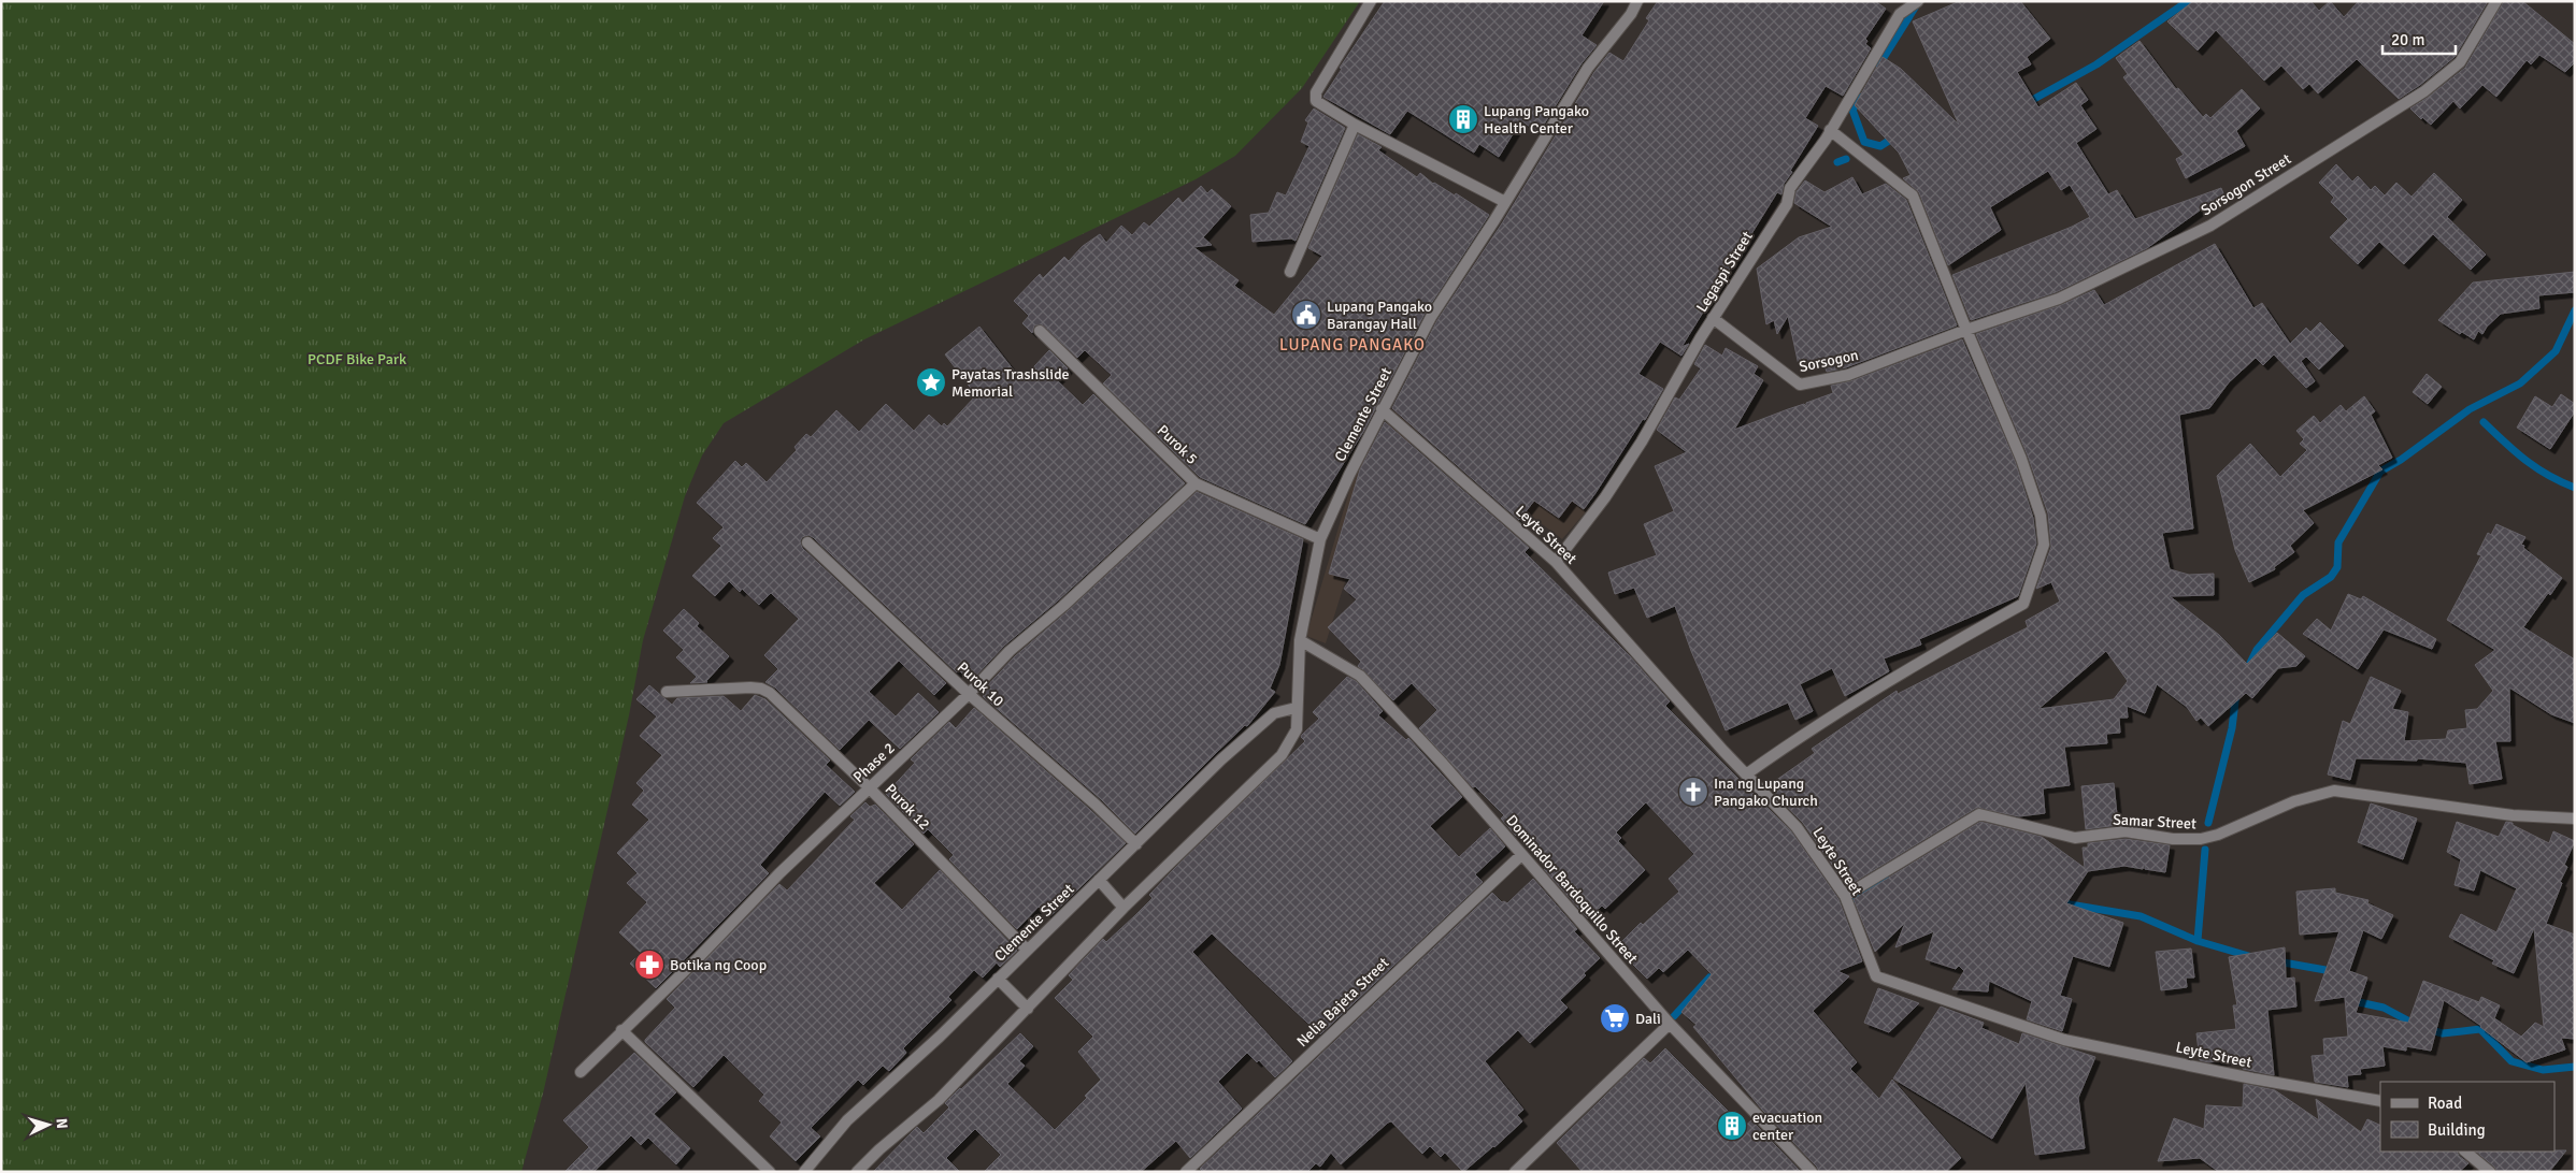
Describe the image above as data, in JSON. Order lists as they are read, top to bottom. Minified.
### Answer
{"streets":{"street":["Sorsogon Street","Legaspi Street","Sorsogon","Clemente Street","Purok 5","Leyte Street","Purok 10","Phase 2","Purok 12","Samar Street","Dominador Bardoquillo Street","Nelia Bajeta Street"]},"crossings":[["Sorsogon Street","Sorsogon"],["Legaspi Street","Sorsogon"],["Legaspi Street","Leyte Street"],["Clemente Street","Purok 5"],["Clemente Street","Leyte Street"],["Clemente Street","Purok 10"],["Clemente Street","Purok 12"],["Clemente Street","Dominador Bardoquillo Street"],["Purok 5","Phase 2"],["Leyte Street","Samar Street"],["Purok 10","Phase 2"],["Phase 2","Purok 12"],["Dominador Bardoquillo Street","Nelia Bajeta Street"]],"districts":["LUPANG PANGAKO"],"parks":["PCDF Bike Park"],"places":{"building":["Lupang Pangako Health Center","evacuation center"],"public building":["Lupang Pangako Barangay Hall"],"place":["Payatas Trashslide Memorial"],"church":["Ina ng Lupang Pangako Church"],"pharmacy":["Botika ng Coop"],"supermarket":["Dali"]},"legend":["Road","Building"],"scale_bar":"20 m","north":"right"}
